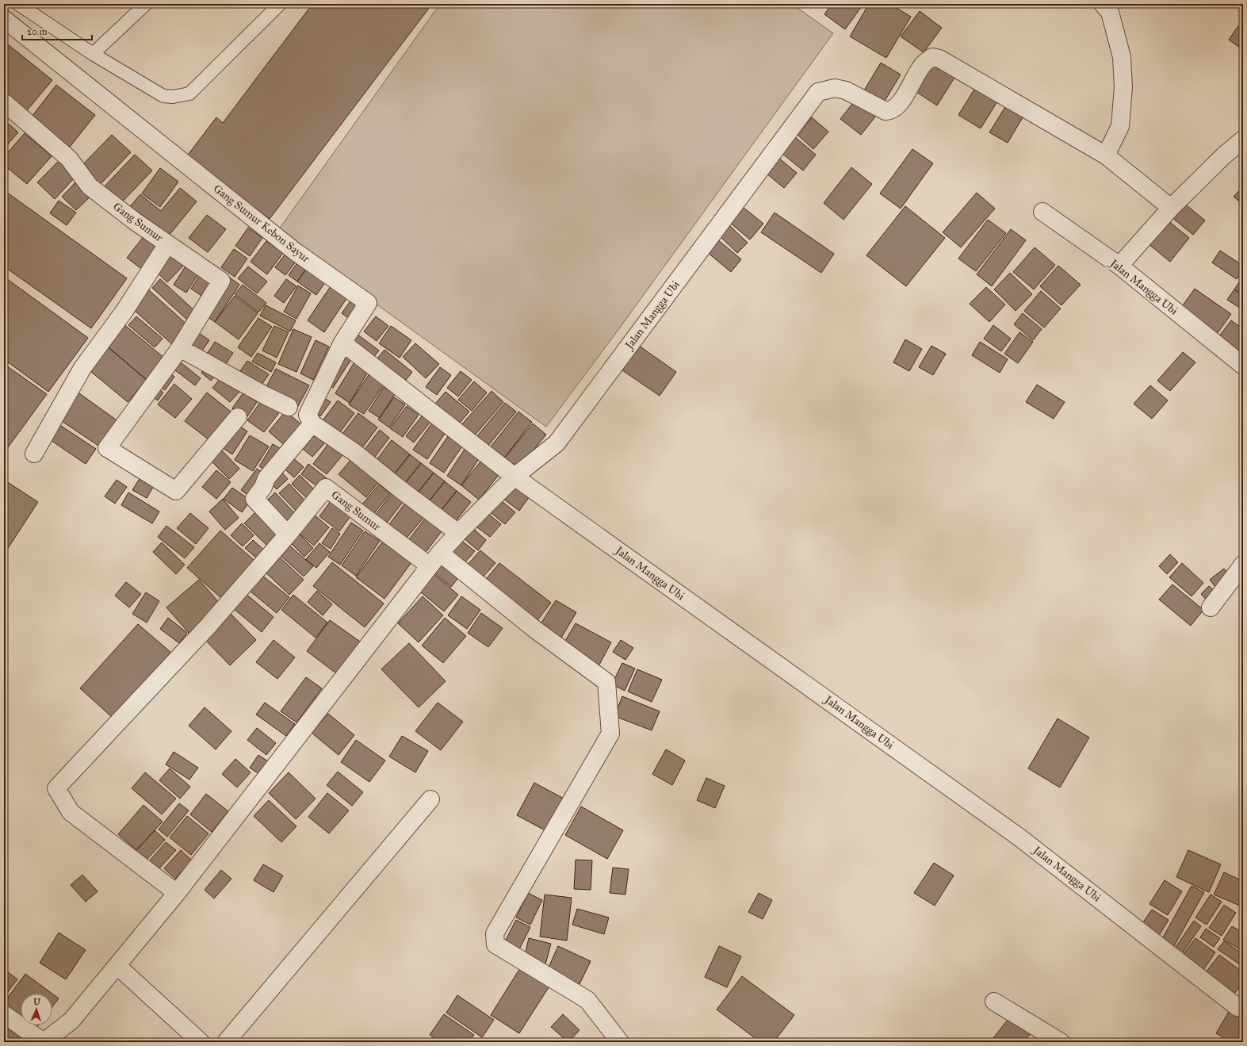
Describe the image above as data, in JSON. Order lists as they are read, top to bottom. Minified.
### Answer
{"streets":{"street":["Gang Sumur","Gang Sumur Kebon Sayur","Jalan Mangga Ubi"]},"scale_bar":"20 m","north":"top"}
